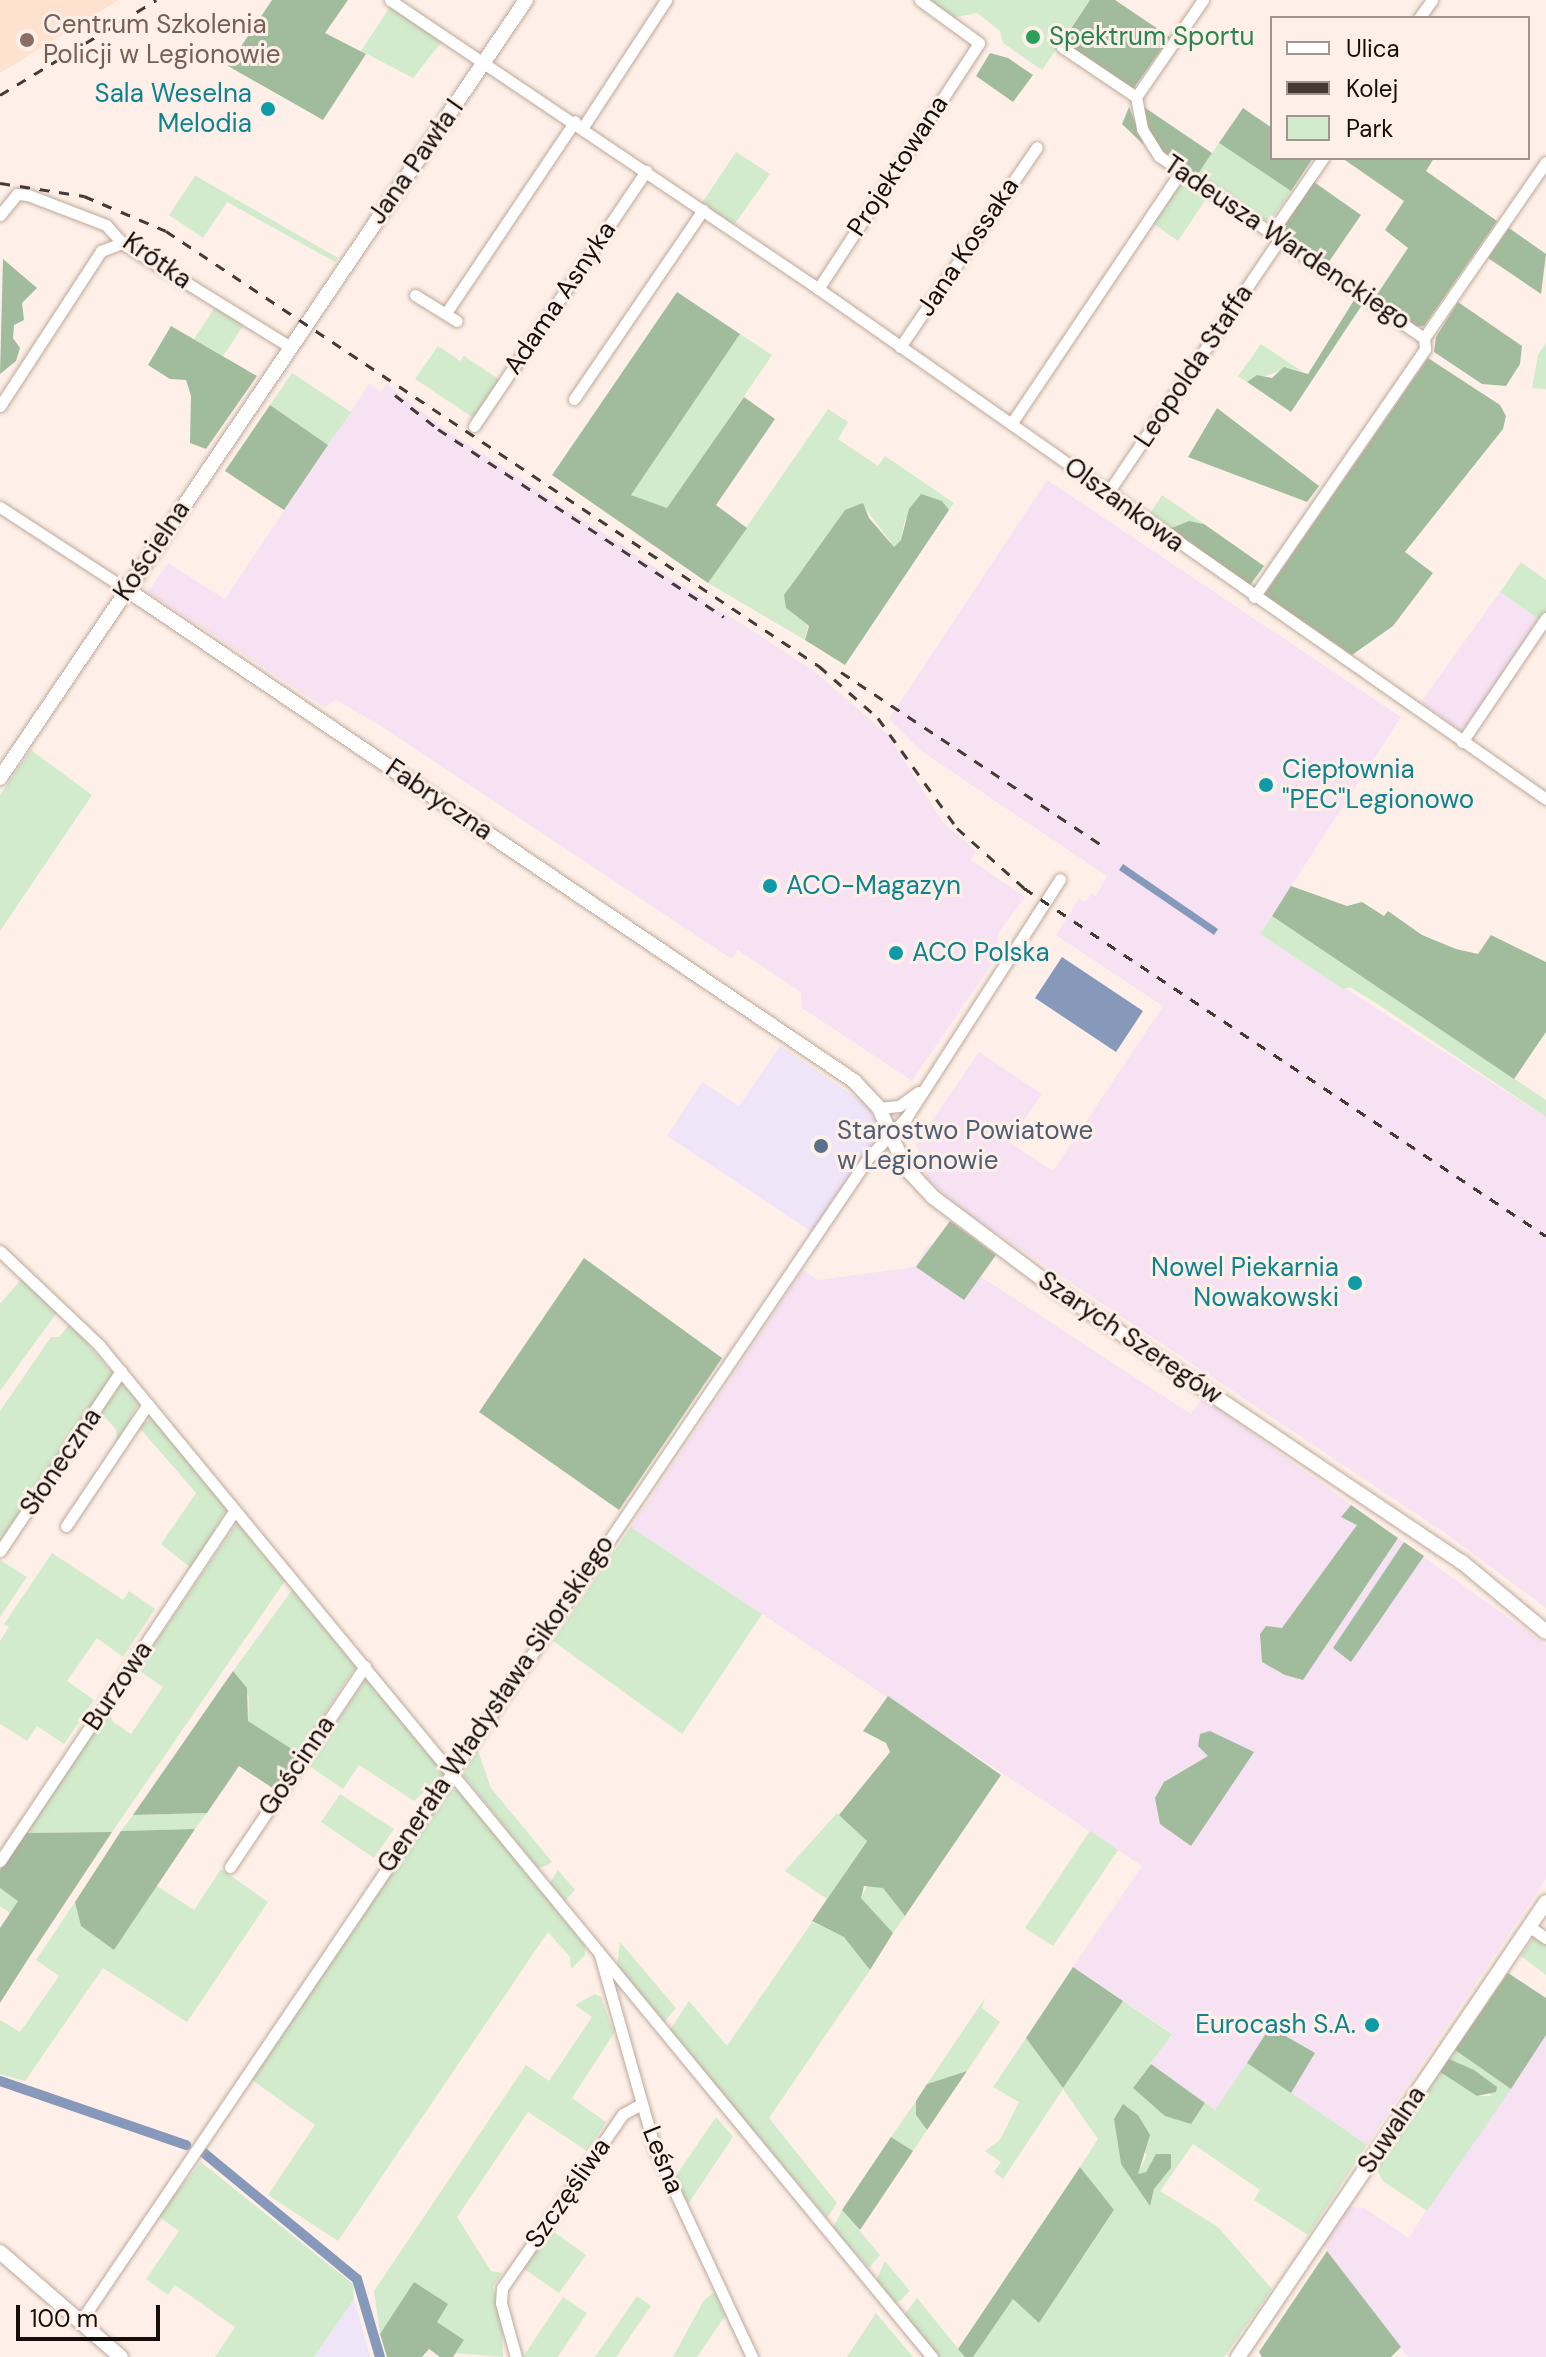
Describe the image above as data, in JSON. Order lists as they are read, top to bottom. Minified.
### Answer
{"streets":{"street":["Jana Pawła I","Projektowana","Tadeusza Wardenckiego","Jana Kossaka","Krótka","Adama Asnyka","Leopolda Staffa","Olszankowa","Kościelna","Fabryczna","Szarych Szeregów","Słoneczna","Burzowa","Generała Władysława Sikorskiego","Gościnna","Suwalna","Leśna","Szczęśliwa"]},"crossings":[["Jana Pawła I","Olszankowa"],["Jana Pawła I","Kościelna"],["Projektowana","Olszankowa"],["Tadeusza Wardenckiego","Leopolda Staffa"],["Jana Kossaka","Olszankowa"],["Krótka","Kościelna"],["Adama Asnyka","Olszankowa"],["Leopolda Staffa","Olszankowa"],["Kościelna","Fabryczna"],["Fabryczna","Szarych Szeregów"],["Szarych Szeregów","Generała Władysława Sikorskiego"],["Leśna","Szczęśliwa"]],"places":["Spektrum Sportu","Centrum Szkolenia Policji w Legionowie","Sala Weselna Melodia","Ciepłownia \"PEC\"Legionowo","ACO-Magazyn","ACO Polska","Starostwo Powiatowe w Legionowie","Nowel Piekarnia Nowakowski","Eurocash S.A."],"legend":["Ulica","Kolej","Park"],"scale_bar":"100 m"}
